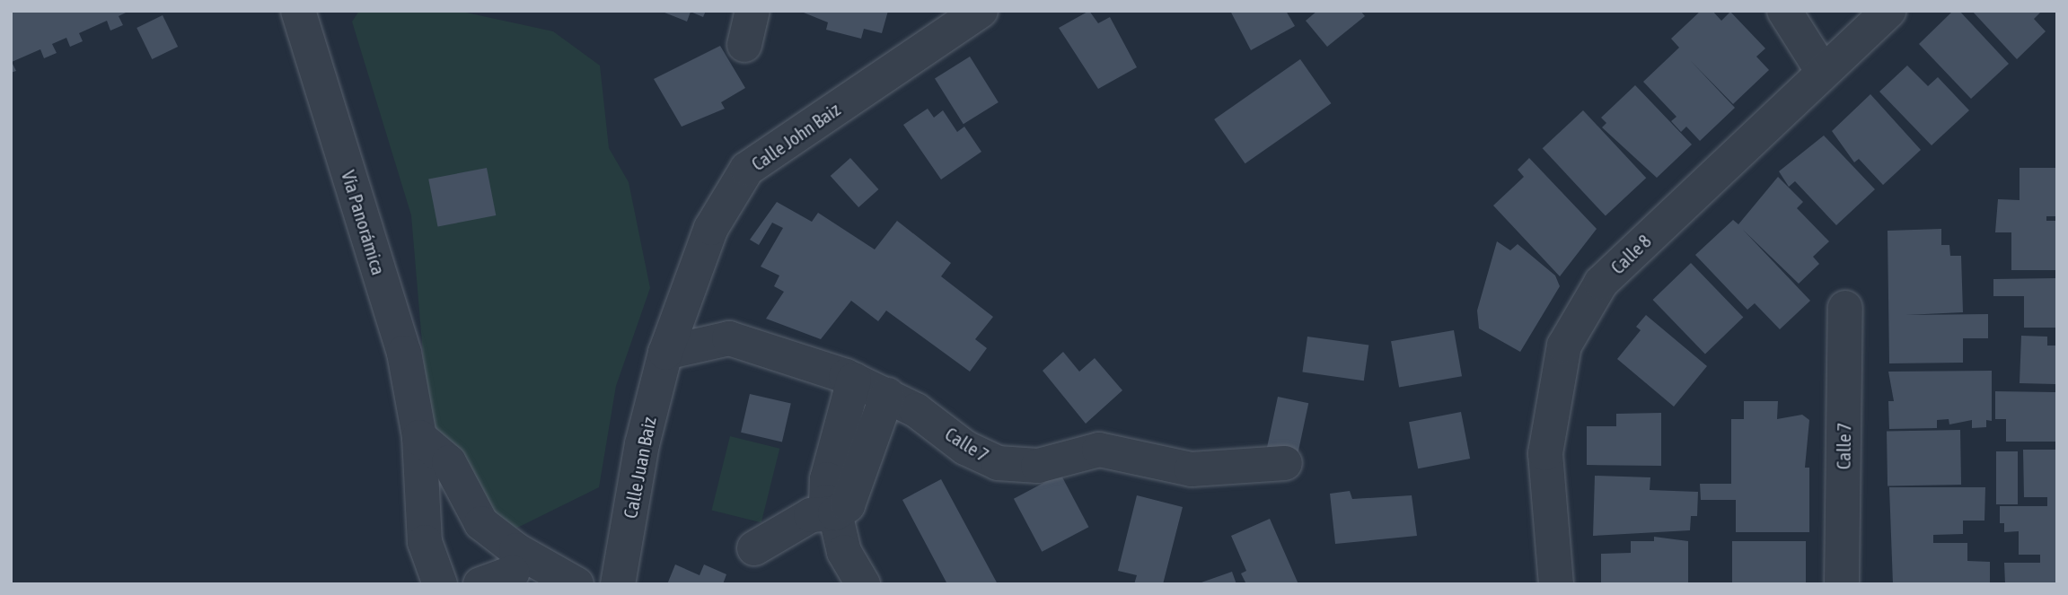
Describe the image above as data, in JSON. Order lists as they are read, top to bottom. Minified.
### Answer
{"streets":{"street":["Calle John Baiz","Vía Panorámica","Calle 8","Calle 7","Calle Juan Baiz"]},"crossings":[["Calle John Baiz","Calle 7"],["Calle John Baiz","Calle Juan Baiz"],["Calle 7","Calle Juan Baiz"]]}
